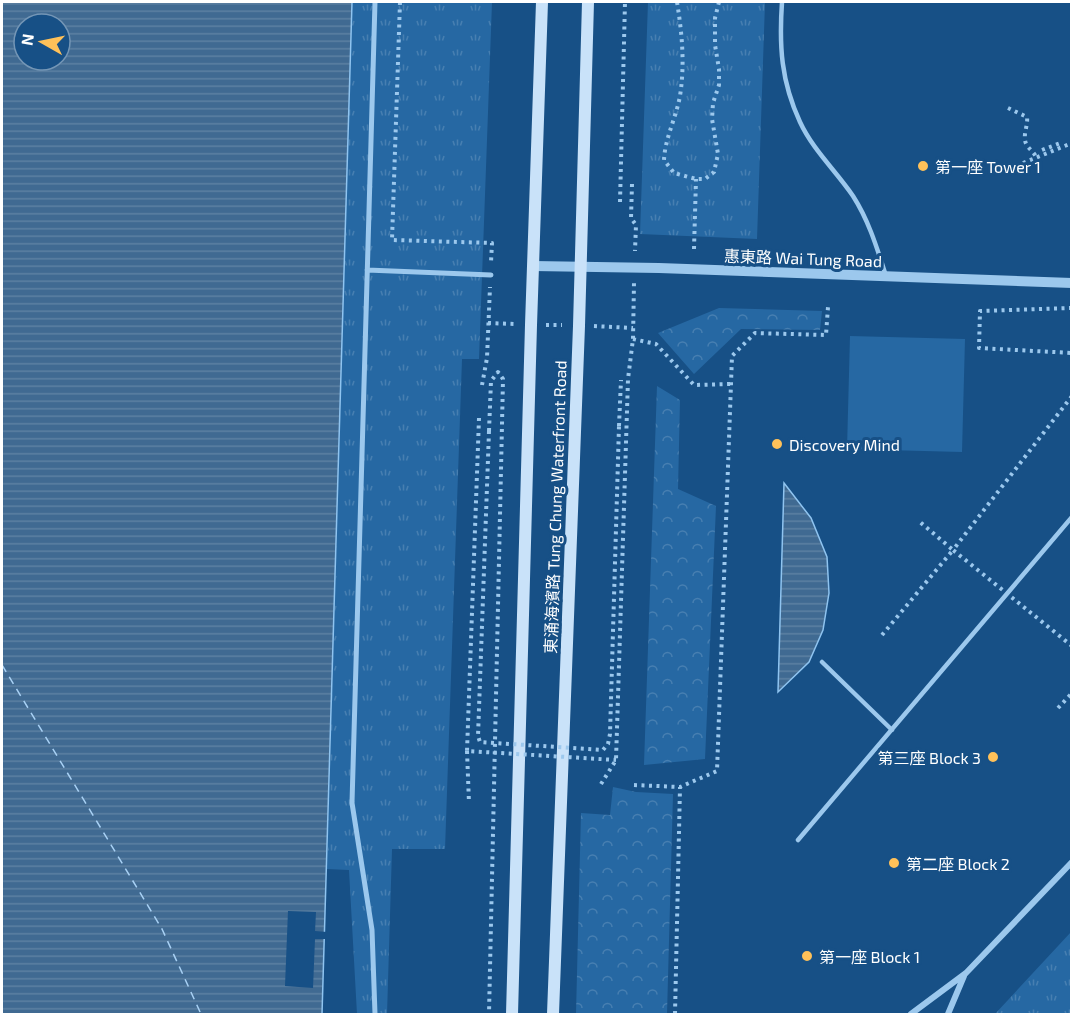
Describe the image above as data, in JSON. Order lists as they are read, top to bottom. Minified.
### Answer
{"streets":{"main road":["東涌海濱路 Tung Chung Waterfront Road"],"street":["惠東路 Wai Tung Road"]},"crossings":[["惠東路 Wai Tung Road","東涌海濱路 Tung Chung Waterfront Road"]],"places":["第一座 Tower 1","Discovery Mind","第三座 Block 3","第二座 Block 2","第一座 Block 1"],"north":"left"}
